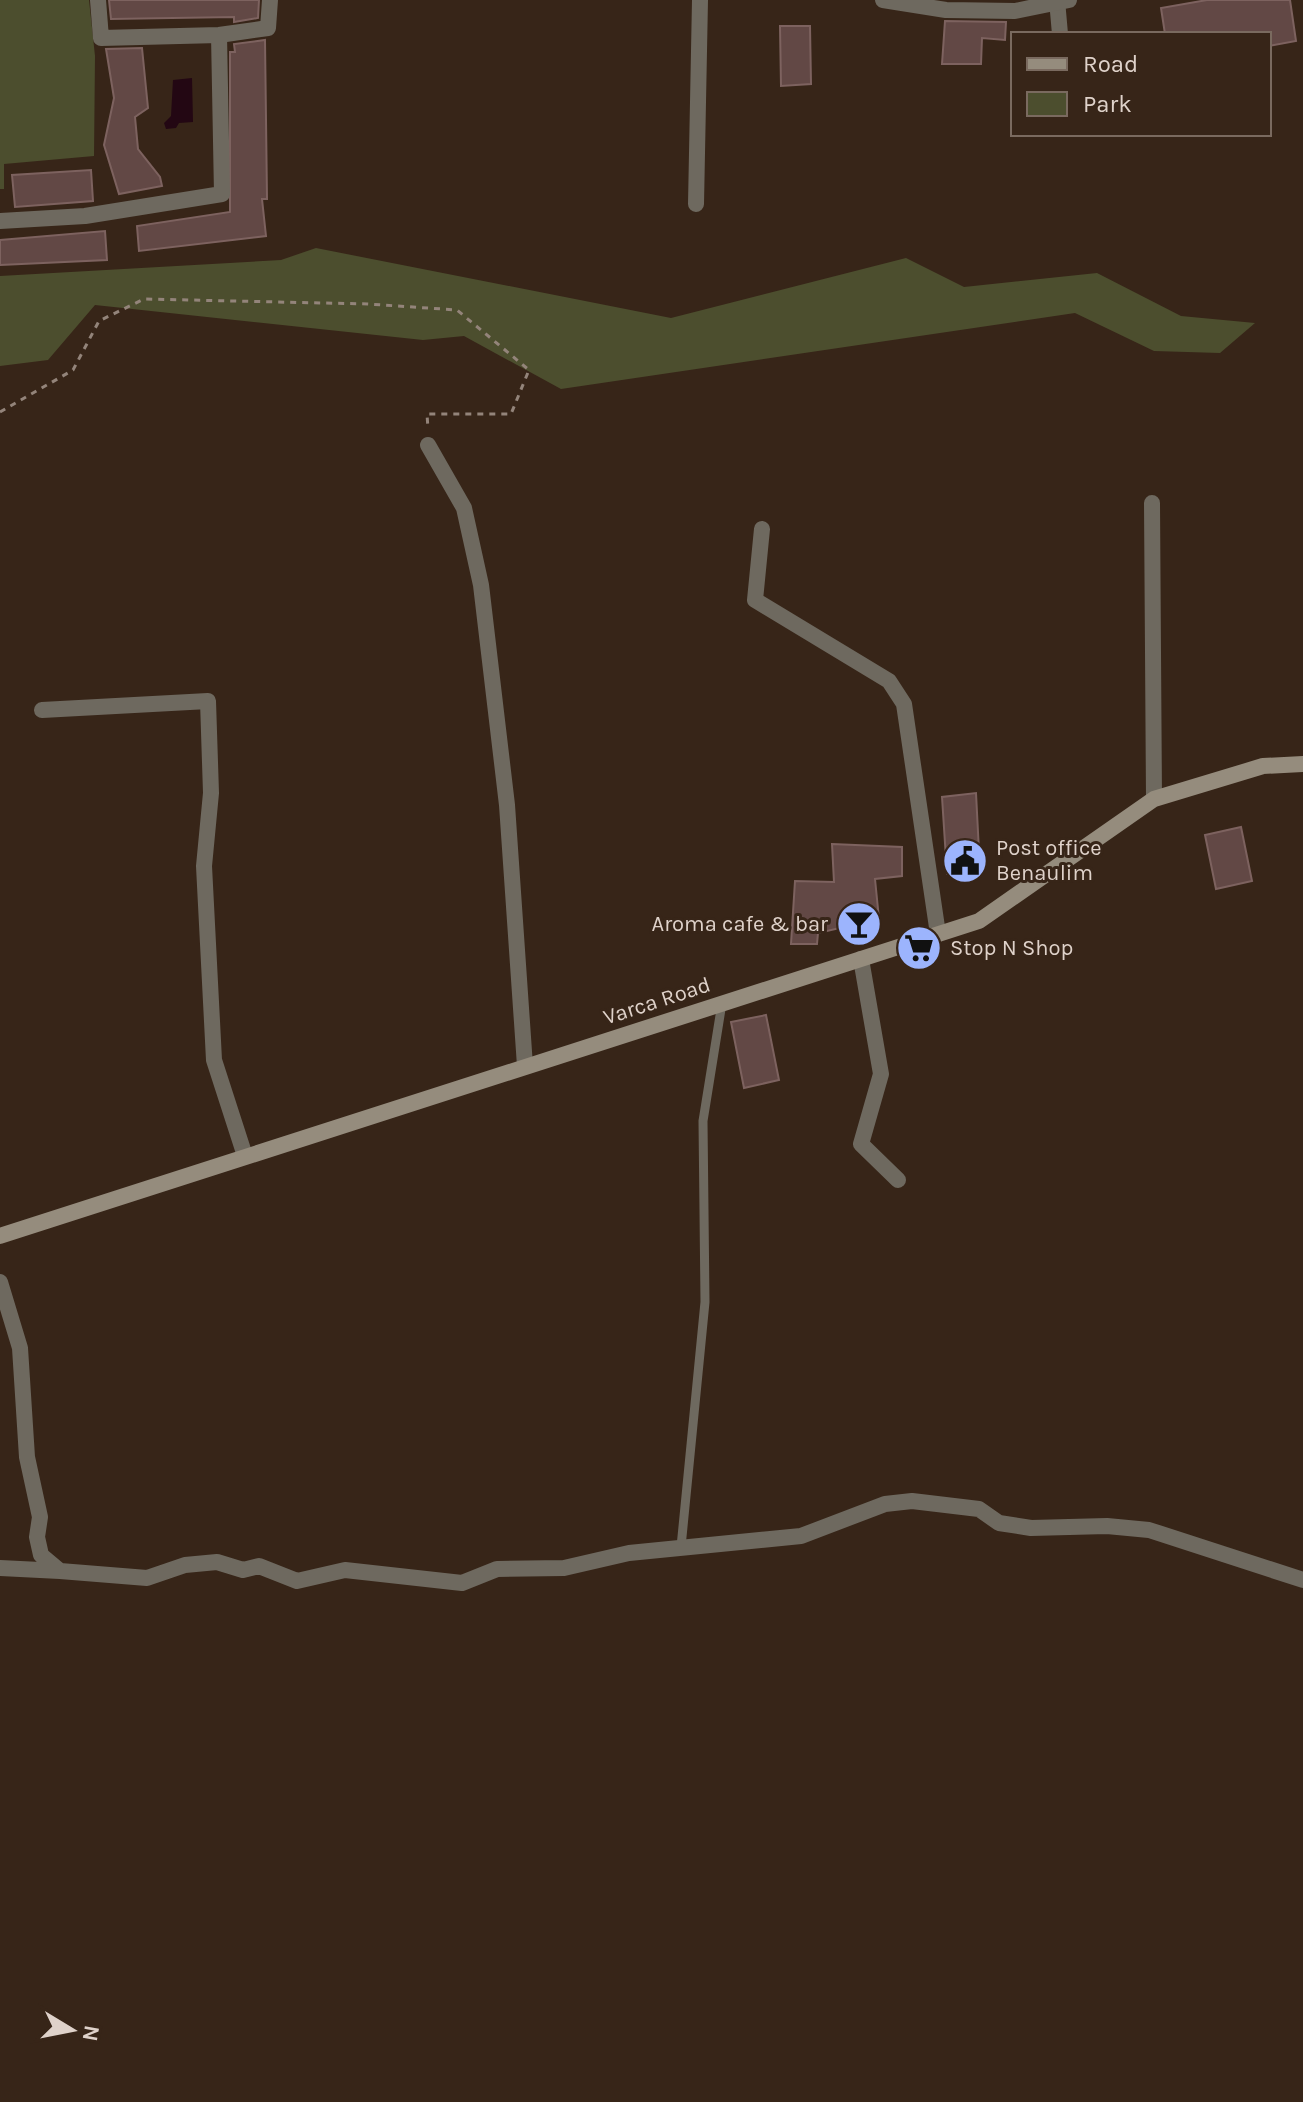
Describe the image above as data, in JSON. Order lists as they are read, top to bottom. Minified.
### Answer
{"streets":{"main road":["Varca Road"]},"places":{"public building":["Post office Benaulim"],"bar":["Aroma cafe & bar"],"supermarket":["Stop N Shop"]},"legend":["Road","Park"],"north":"right"}
